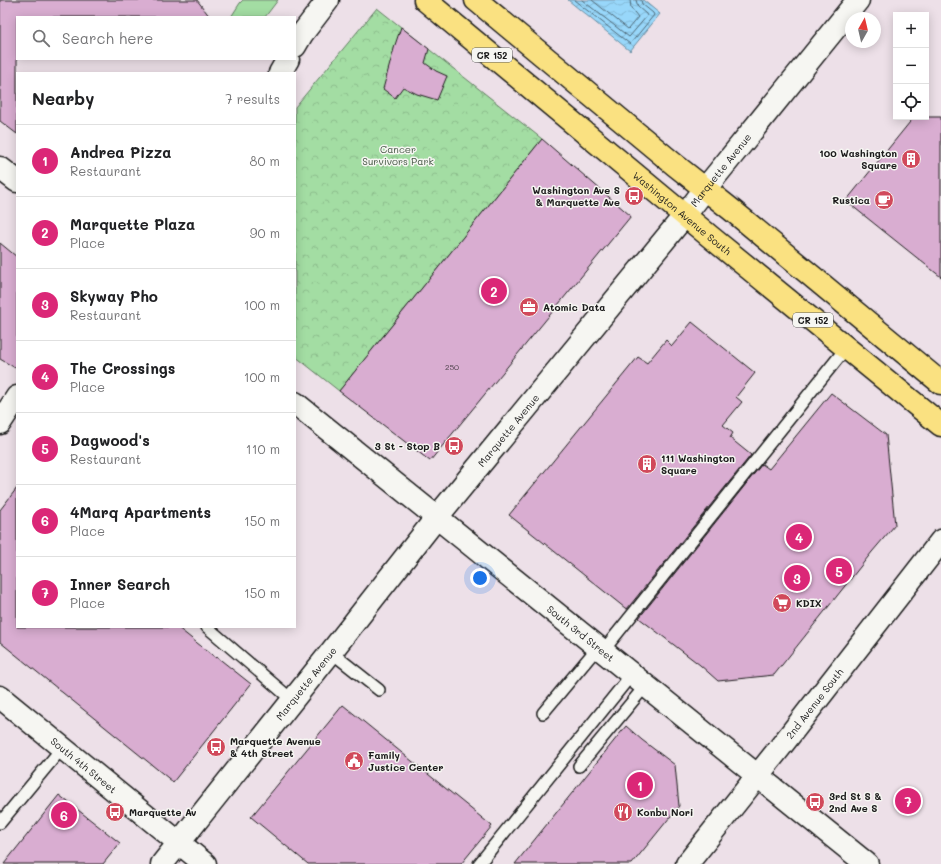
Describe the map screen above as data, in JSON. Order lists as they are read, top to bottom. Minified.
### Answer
{"streets":{"main road":["CR 152","Washington Avenue South"],"street":["Marquette Avenue","South 3rd Street","2nd Avenue South","South 4th Street"]},"crossings":[["CR 152","Marquette Avenue"],["Marquette Avenue","Washington Avenue South"],["Marquette Avenue","South 3rd Street"],["Marquette Avenue","South 4th Street"],["South 3rd Street","2nd Avenue South"]],"parks":["Cancer Survivors Park"],"places":{"building":["100 Washington Square","111 Washington Square"],"bus stop":["Washington Ave S & Marquette Ave","3 St - Stop B","Marquette Avenue & 4th Street","3rd St S & 2nd Ave S","Marquette Av"],"cafe":["Rustica"],"office":["Atomic Data"],"supermarket":["KDIX"],"public building":["Family Justice Center"],"restaurant":["Konbu Nori"]},"house_numbers":["250"],"north":"top","page":{"map_buttons":["+","−"],"search":"Search here","heading":["Nearby","7 results"],"list":[{"mark":"1","name":"Andrea Pizza","note":"Restaurant","value":"80 m"},{"mark":"2","name":"Marquette Plaza","note":"Place","value":"90 m"},{"mark":"3","name":"Skyway Pho","note":"Restaurant","value":"100 m"},{"mark":"4","name":"The Crossings","note":"Place","value":"100 m"},{"mark":"5","name":"Dagwood's","note":"Restaurant","value":"110 m"},{"mark":"6","name":"4Marq Apartments","note":"Place","value":"150 m"},{"mark":"7","name":"Inner Search","note":"Place","value":"150 m"}],"pins":["2","4","5","3","1","7","6"]}}
